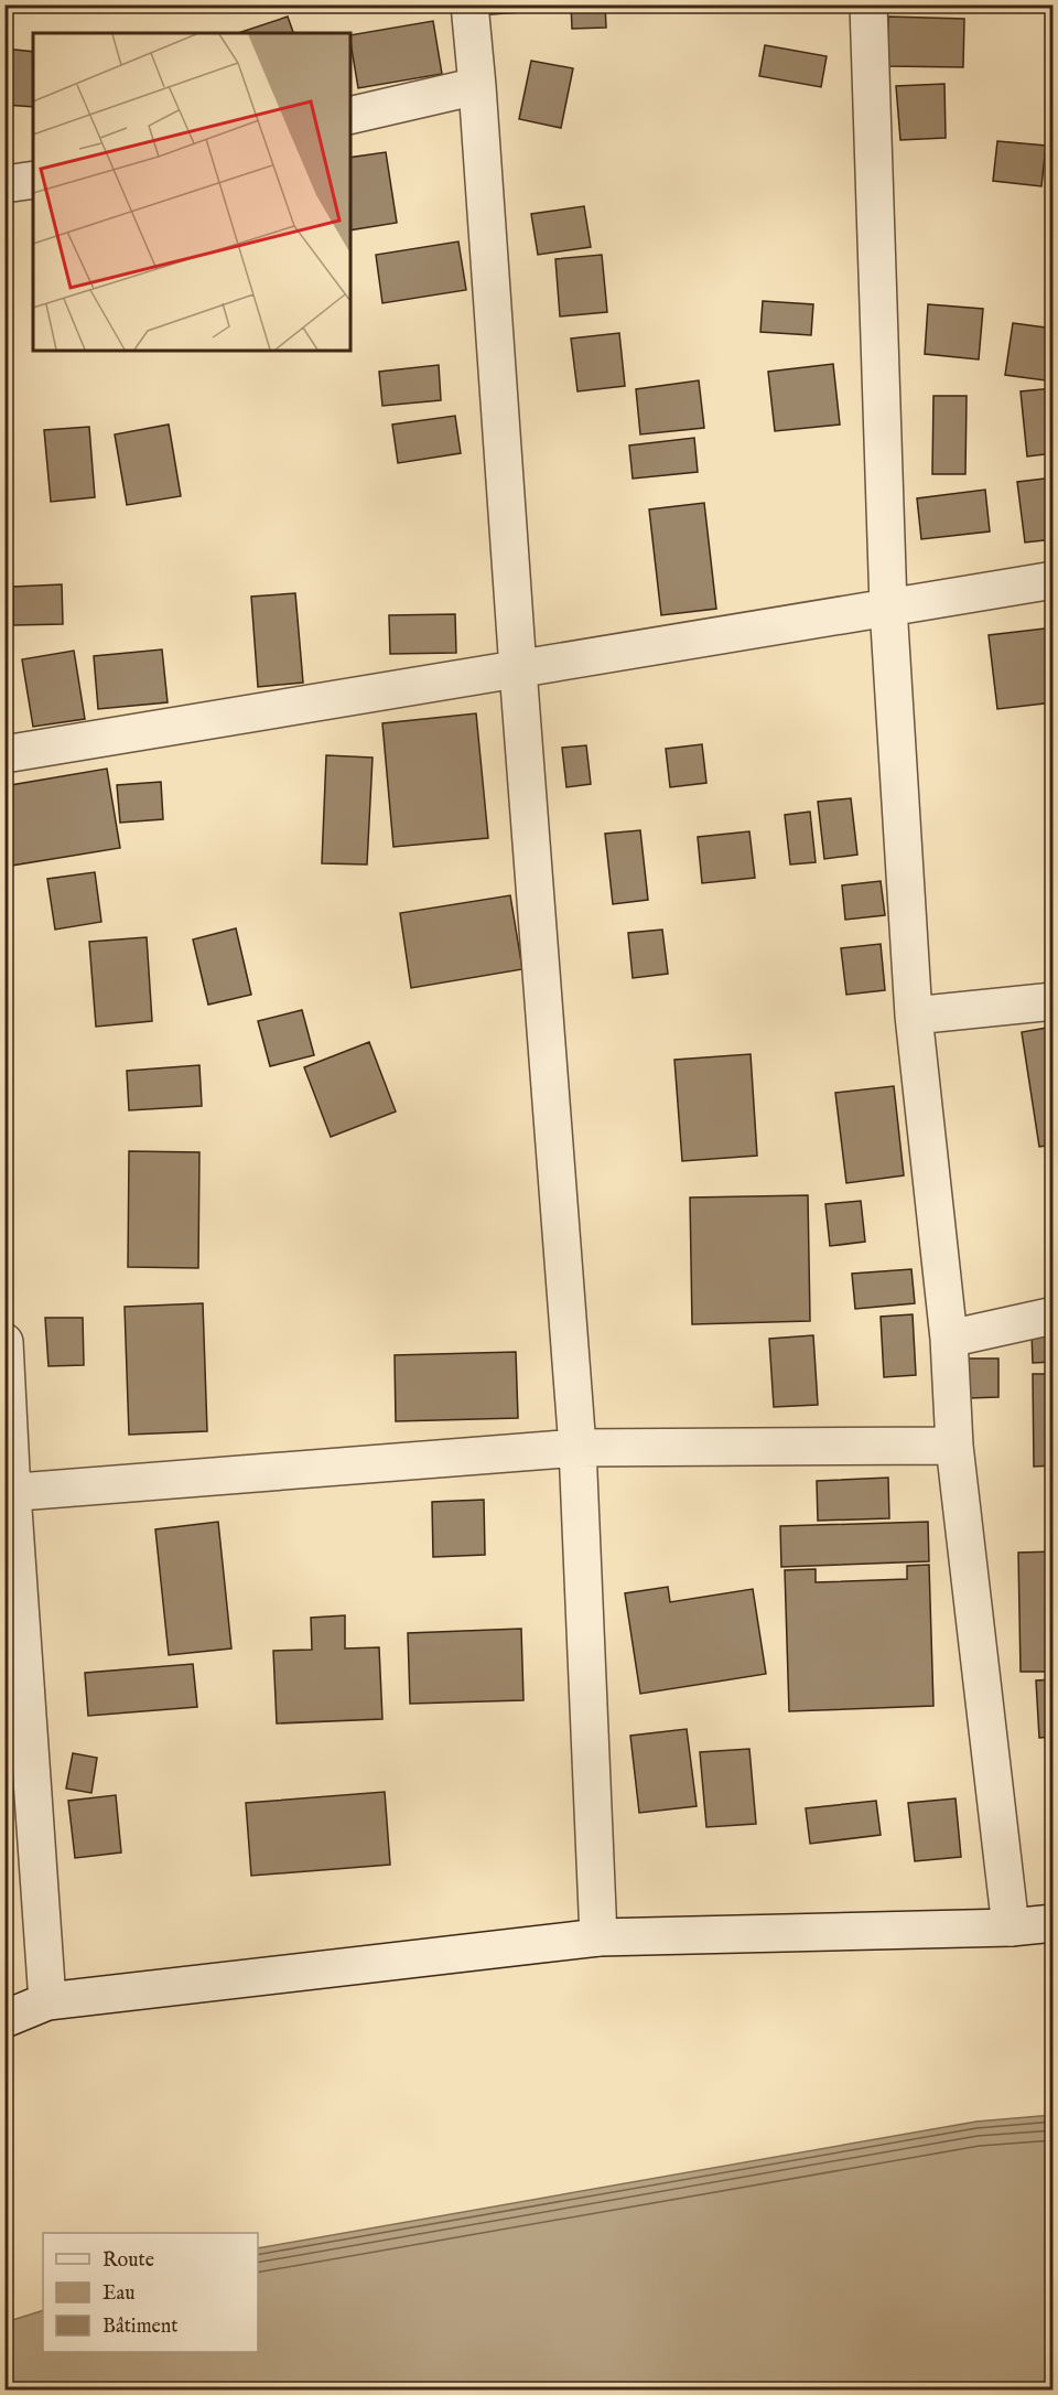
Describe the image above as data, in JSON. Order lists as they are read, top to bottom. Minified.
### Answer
{"legend":["Route","Eau","Bâtiment"]}
